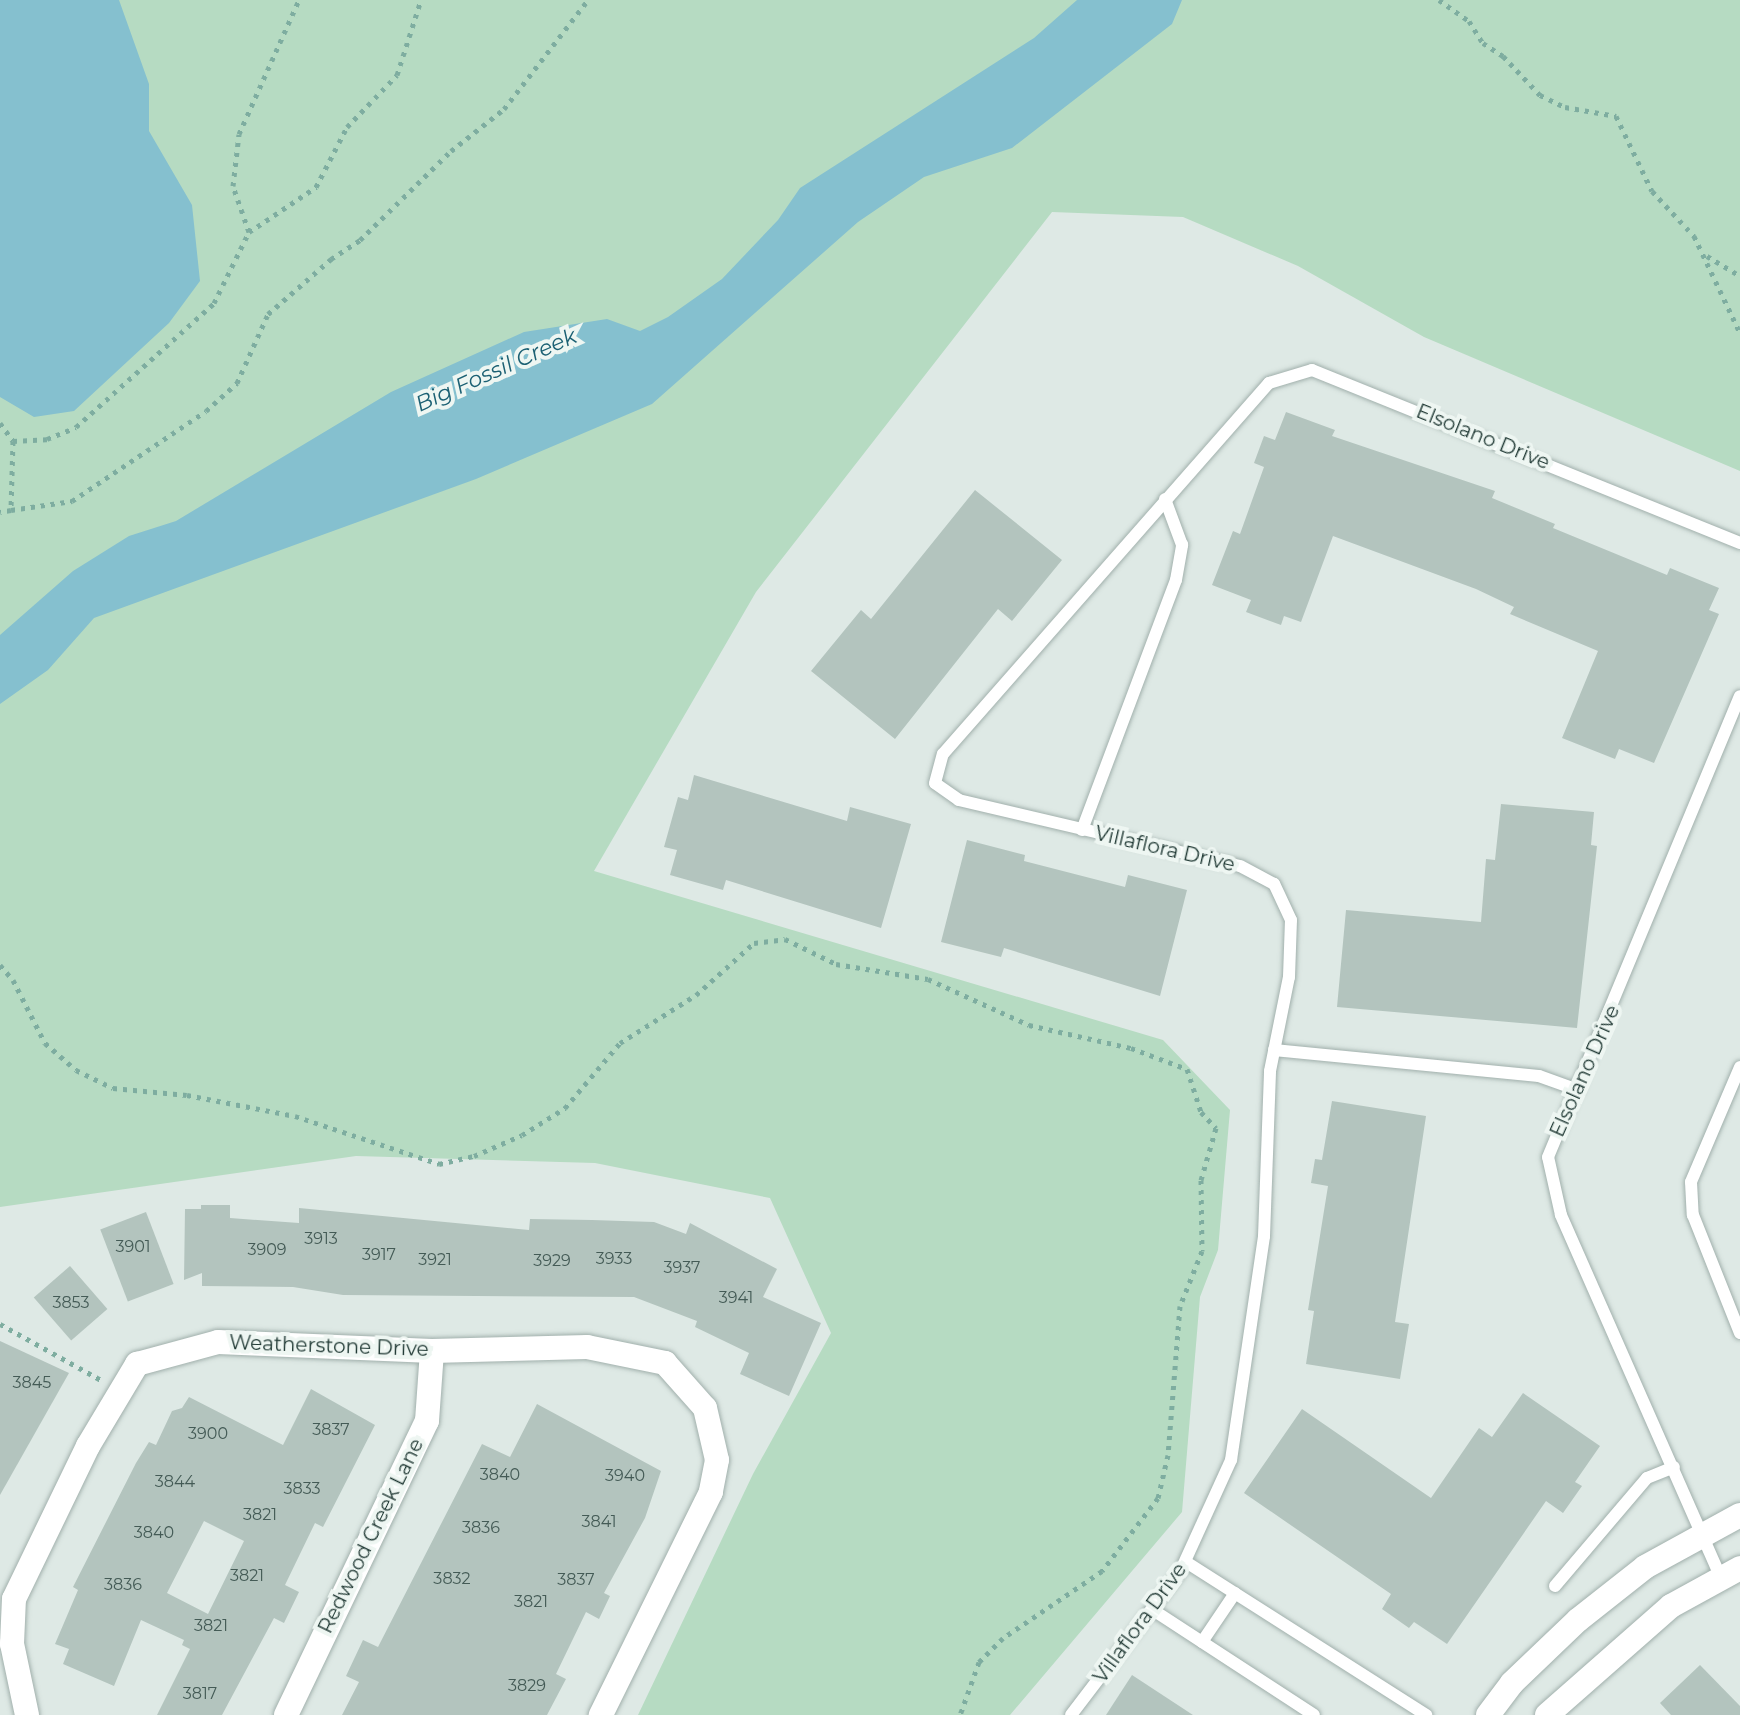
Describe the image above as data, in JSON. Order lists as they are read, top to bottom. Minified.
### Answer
{"streets":{"street":["Weatherstone Drive","Redwood Creek Lane"],"lane":["Elsolano Drive","Villaflora Drive"]},"crossings":[["Elsolano Drive","Villaflora Drive"],["Weatherstone Drive","Redwood Creek Lane"]],"water":["Big Fossil Creek"],"house_numbers":["3913","3901","3909","3917","3933","3921","3929","3937","3941","3853","3845","3837","3900","3840","3940","3844","3833","3821","3841","3836","3840","3821","3832","3837","3836","3821","3821","3829","3817"]}
